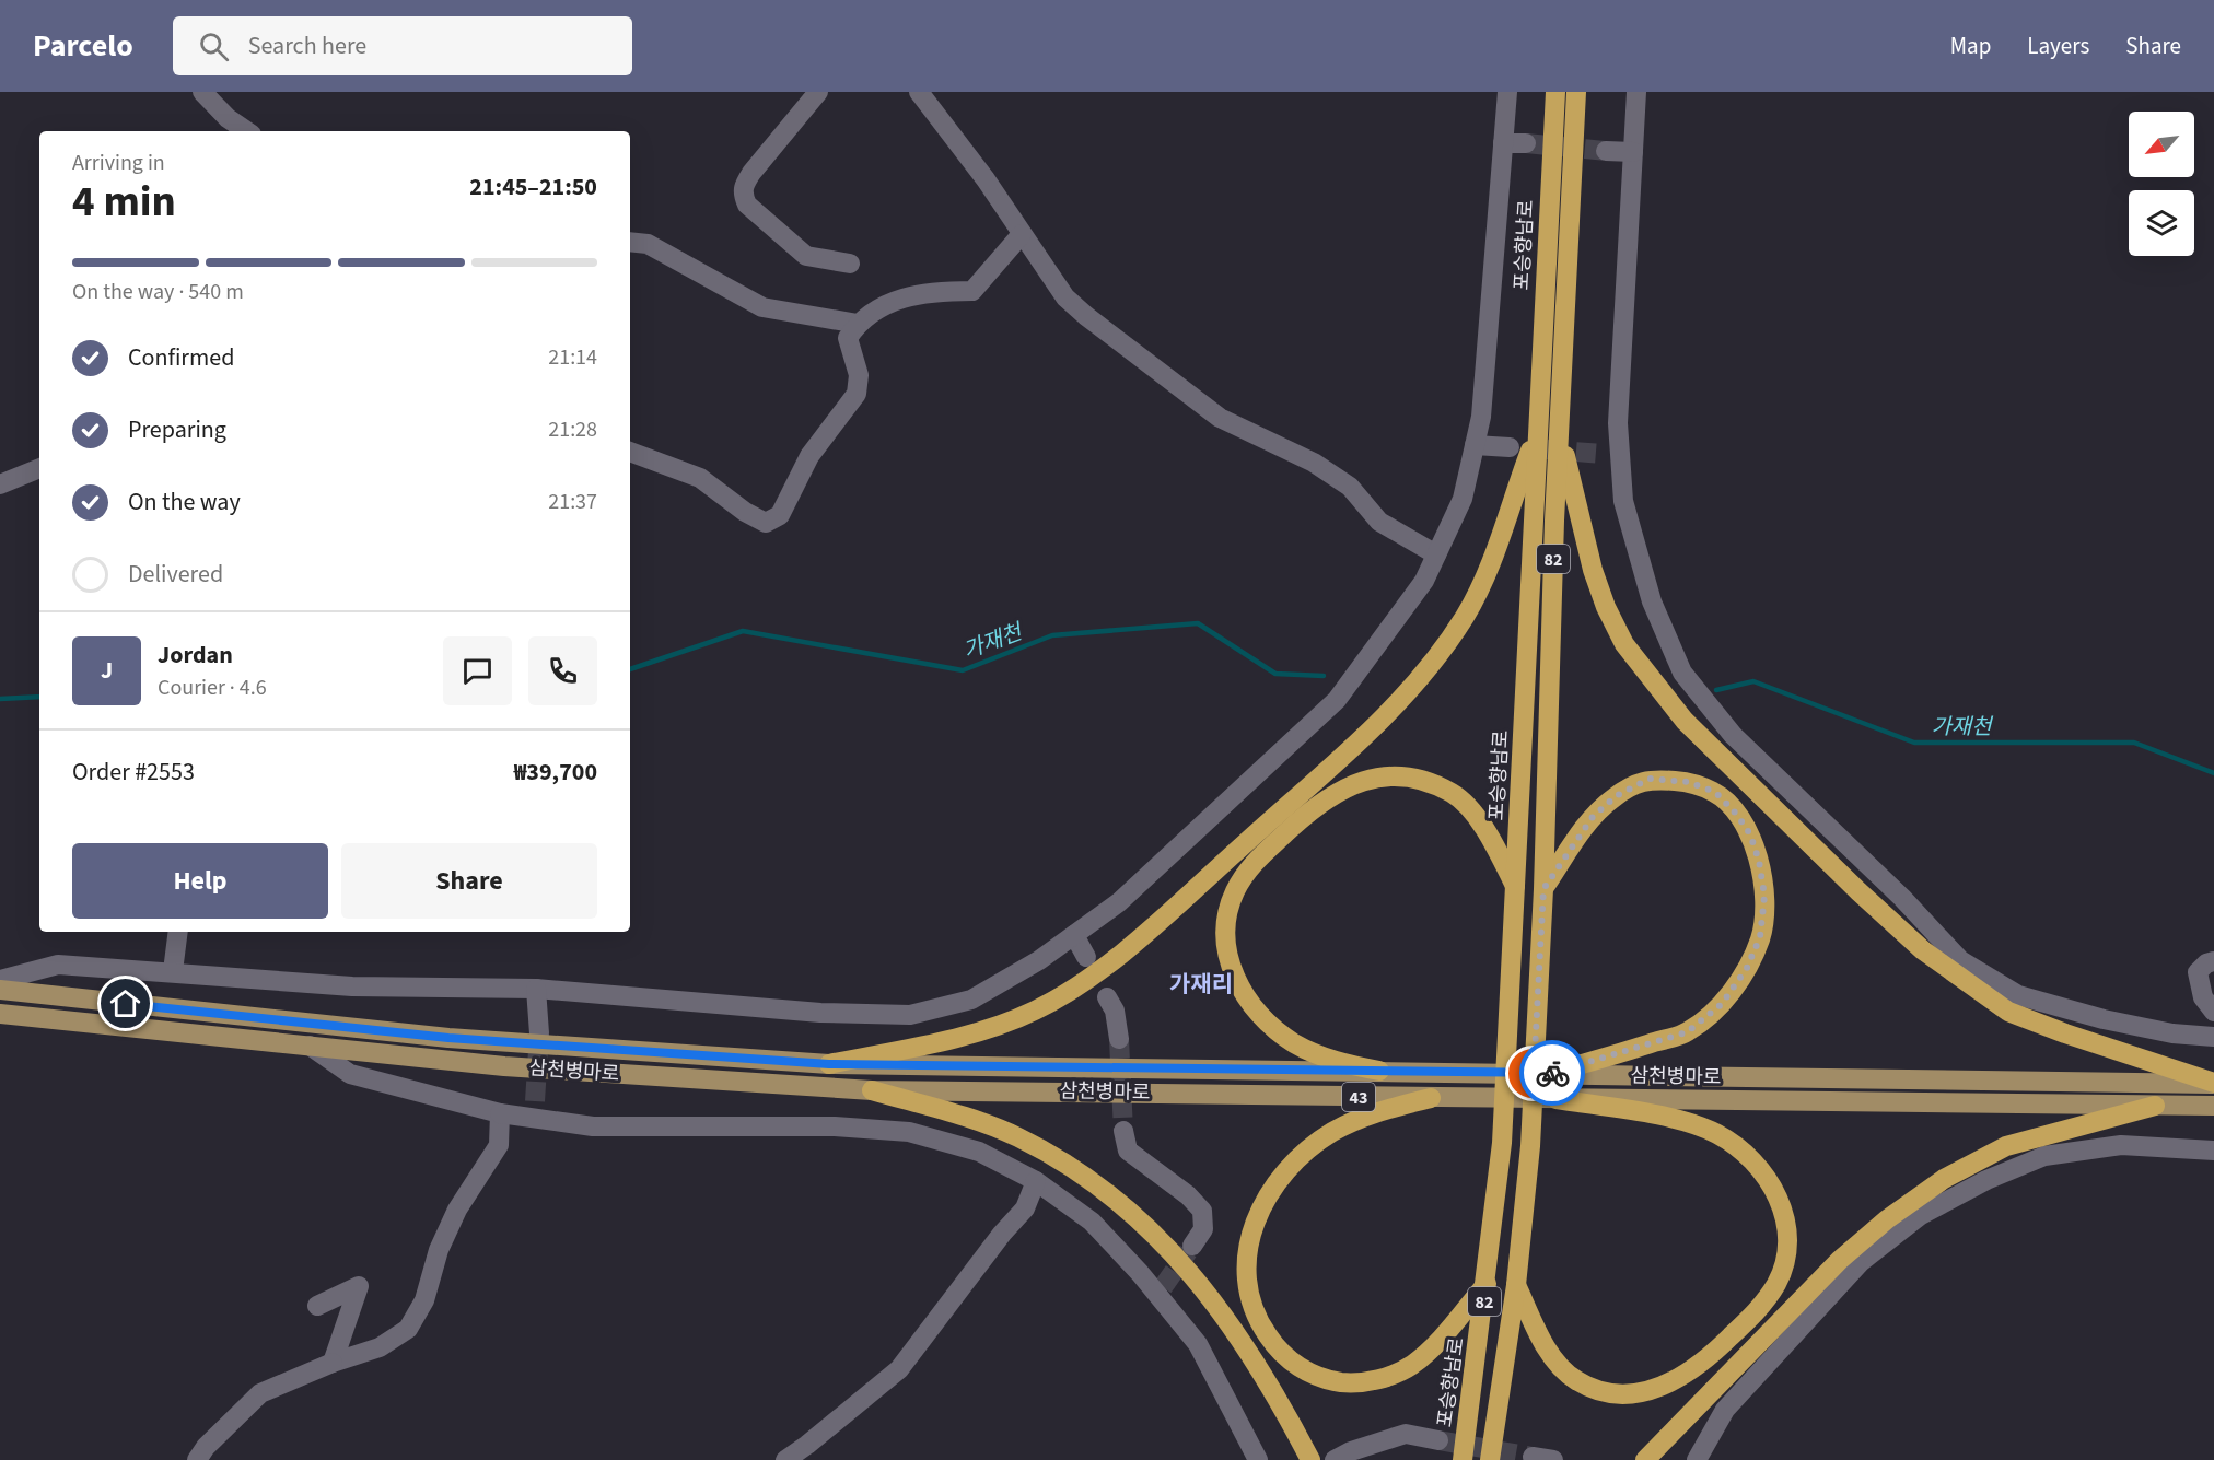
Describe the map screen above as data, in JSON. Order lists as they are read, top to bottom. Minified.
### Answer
{"streets":{"highway":["포승향남로","82"],"main road":["삼천병마로","43"]},"districts":["가재리"],"water":["가재천"],"north":"bottom left","page":{"header":"Parcelo","search":"Search here","nav":["Map","Layers","Share"],"heading":["4 min","Arriving in","21:45–21:50"],"panel":["Jordan","Courier · 4.6","Order #2553","₩39,700"],"bar":"On the way · 540 m","list":[["Confirmed","21:14"],["Preparing","21:28"],["On the way","21:37"],"Delivered"],"round":"J","buttons":["Help","Share"]}}
